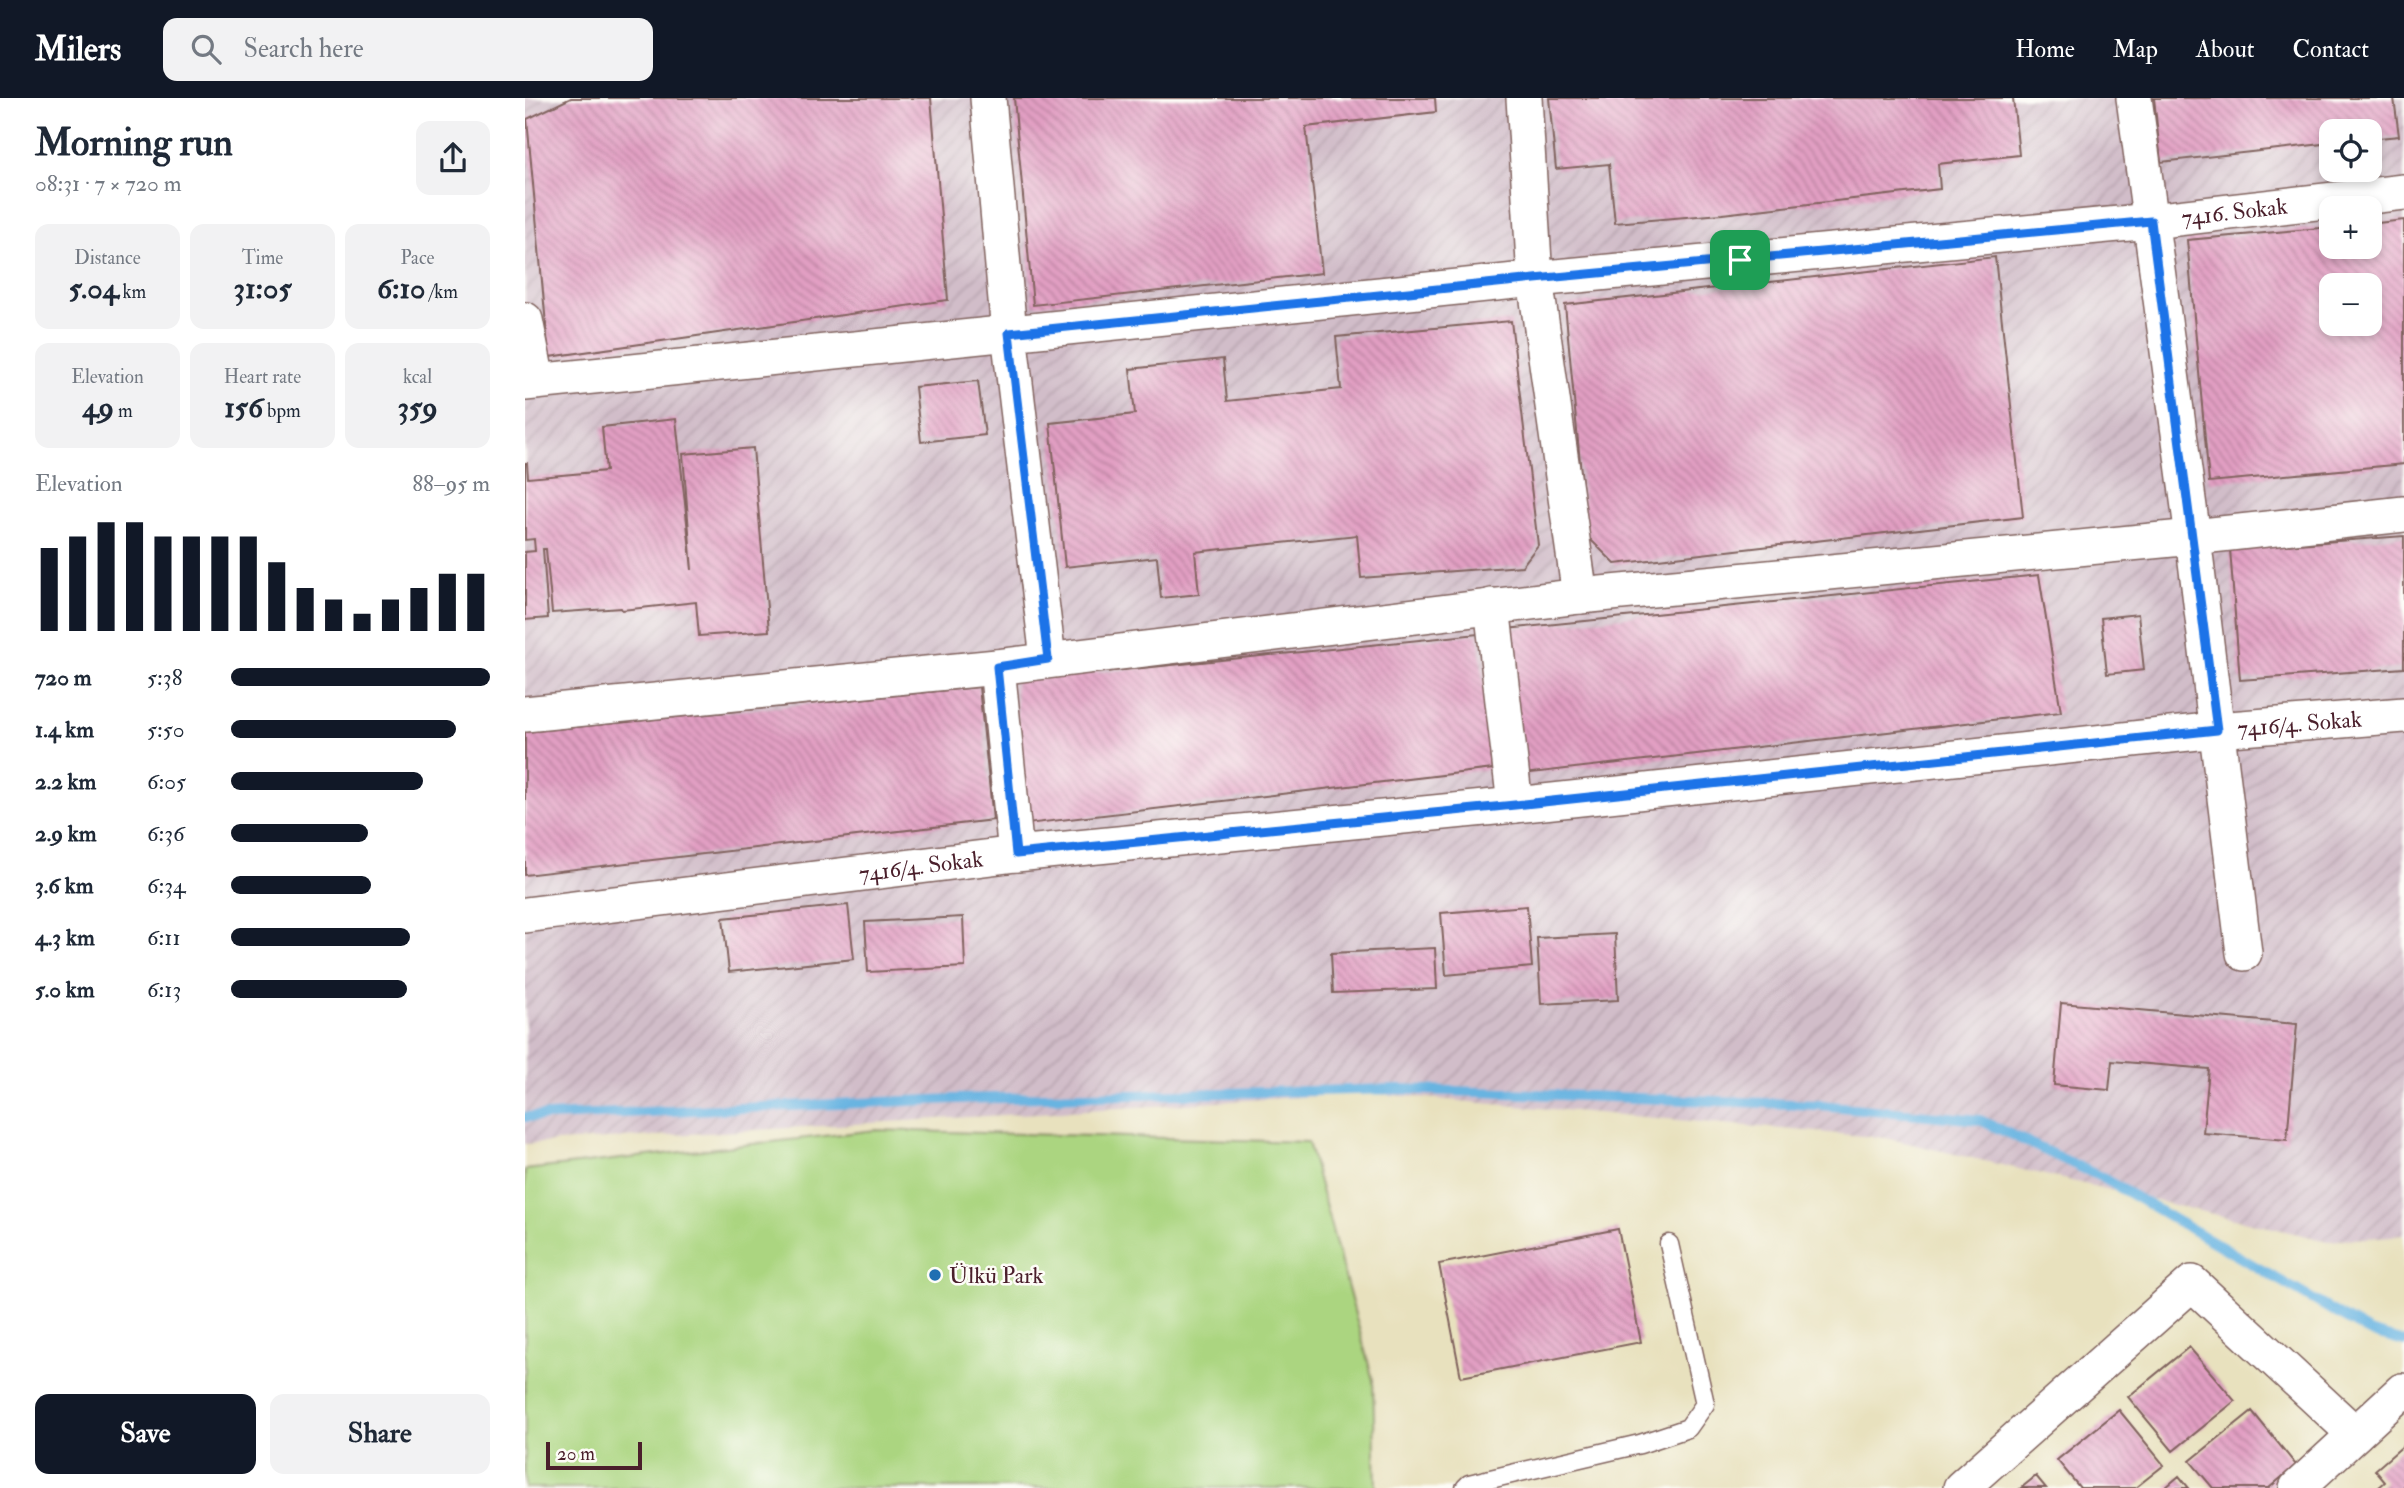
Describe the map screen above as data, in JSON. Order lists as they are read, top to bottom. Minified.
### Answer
{"streets":{"street":["7416. Sokak","7416/4. Sokak"]},"places":["Ülkü Park"],"scale_bar":"20 m","page":{"header":"Milers","search":"Search here","nav":["Home","Map","About","Contact"],"heading":["Morning run","08:31 · 7 × 720 m"],"map_buttons":["+","−"],"stats":[["Distance","5.04 km"],["Time","31:05"],["Pace","6:10 /km"],["Elevation","49 m"],["Heart rate","156 bpm"],["kcal","359"]],"chart":["Elevation","88–95 m"],"list":[{"name":"720 m","note":"5:38"},{"name":"1.4 km","note":"5:50"},{"name":"2.2 km","note":"6:05"},{"name":"2.9 km","note":"6:36"},{"name":"3.6 km","note":"6:34"},{"name":"4.3 km","note":"6:11"},{"name":"5.0 km","note":"6:13"}],"buttons":["Save","Share"],"scale":"20 m"}}
